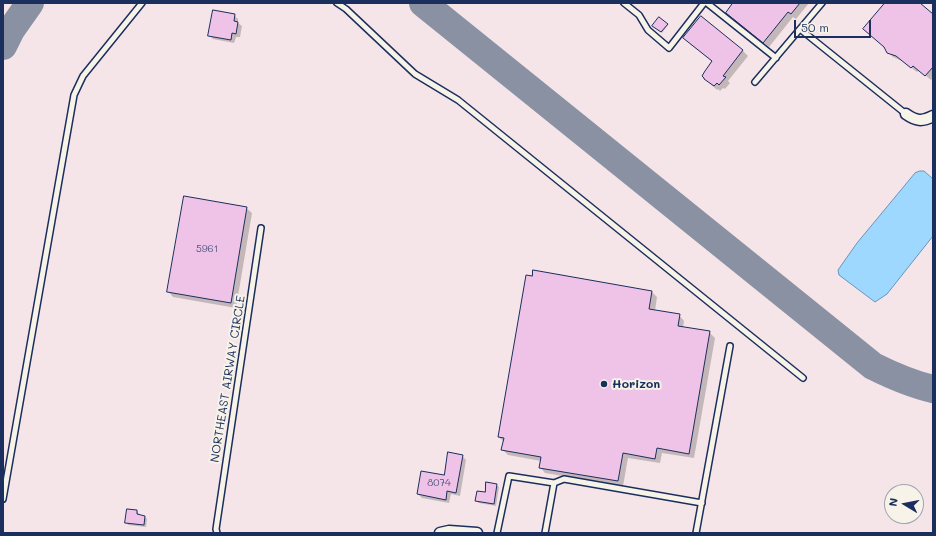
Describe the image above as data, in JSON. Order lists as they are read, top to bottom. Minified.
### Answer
{"streets":{"lane":["NORTHEAST AIRWAY CIRCLE"]},"places":["Horizon"],"house_numbers":["5961","8074"],"scale_bar":"50 m","north":"left"}
